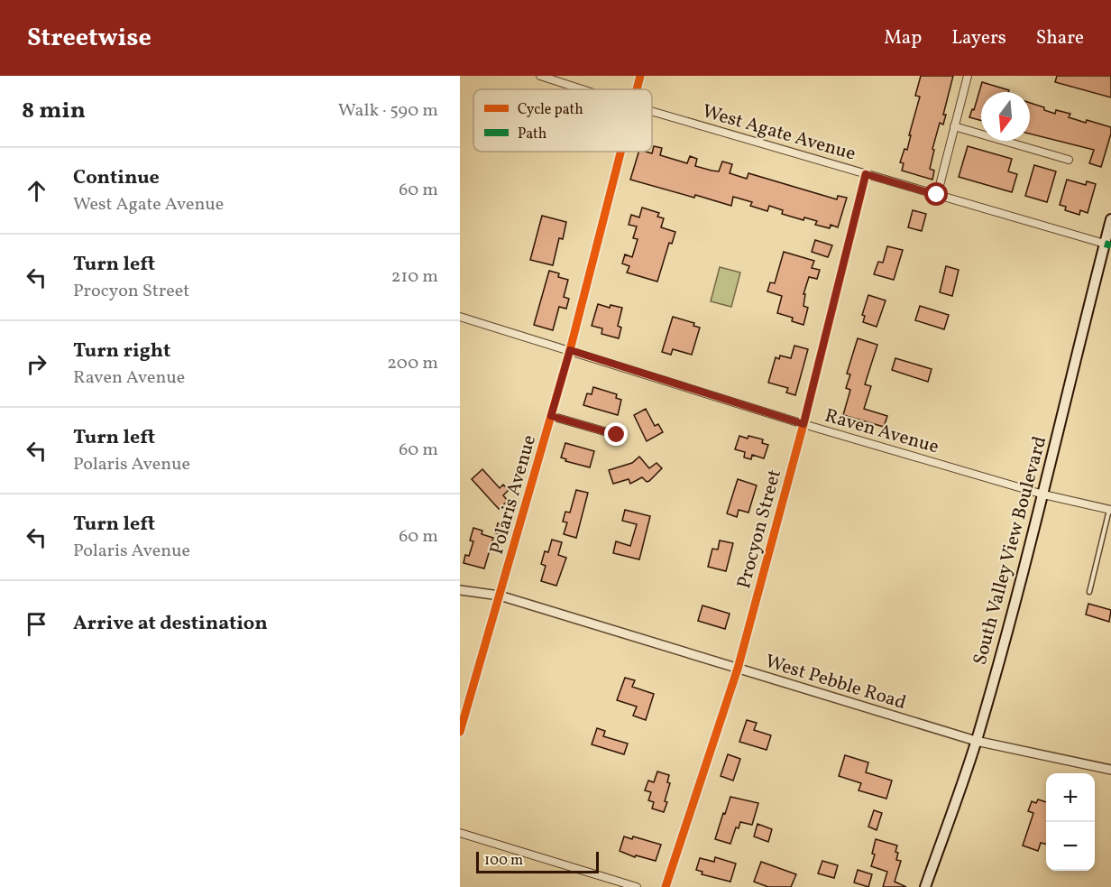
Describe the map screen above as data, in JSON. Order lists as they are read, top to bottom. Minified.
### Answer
{"streets":{"main road":["South Valley View Boulevard"],"street":["West Agate Avenue","Raven Avenue","Polaris Avenue","Procyon Street","West Pebble Road"]},"crossings":[["West Agate Avenue","Procyon Street"],["West Agate Avenue","South Valley View Boulevard"],["Raven Avenue","Polaris Avenue"],["Raven Avenue","Procyon Street"],["Raven Avenue","South Valley View Boulevard"],["Polaris Avenue","West Pebble Road"],["Procyon Street","West Pebble Road"],["South Valley View Boulevard","West Pebble Road"]],"legend":["Cycle path","Path"],"scale_bar":"100 m","north":"bottom","page":{"header":"Streetwise","nav":["Map","Layers","Share"],"heading":["8 min","Walk · 590 m"],"list":[["Continue","West Agate Avenue","60 m"],["Turn left","Procyon Street","210 m"],["Turn right","Raven Avenue","200 m"],["Turn left","Polaris Avenue","60 m"],["Turn left","Polaris Avenue","60 m"],"Arrive at destination"],"map_buttons":["+","−"],"scale":"100 m"}}
